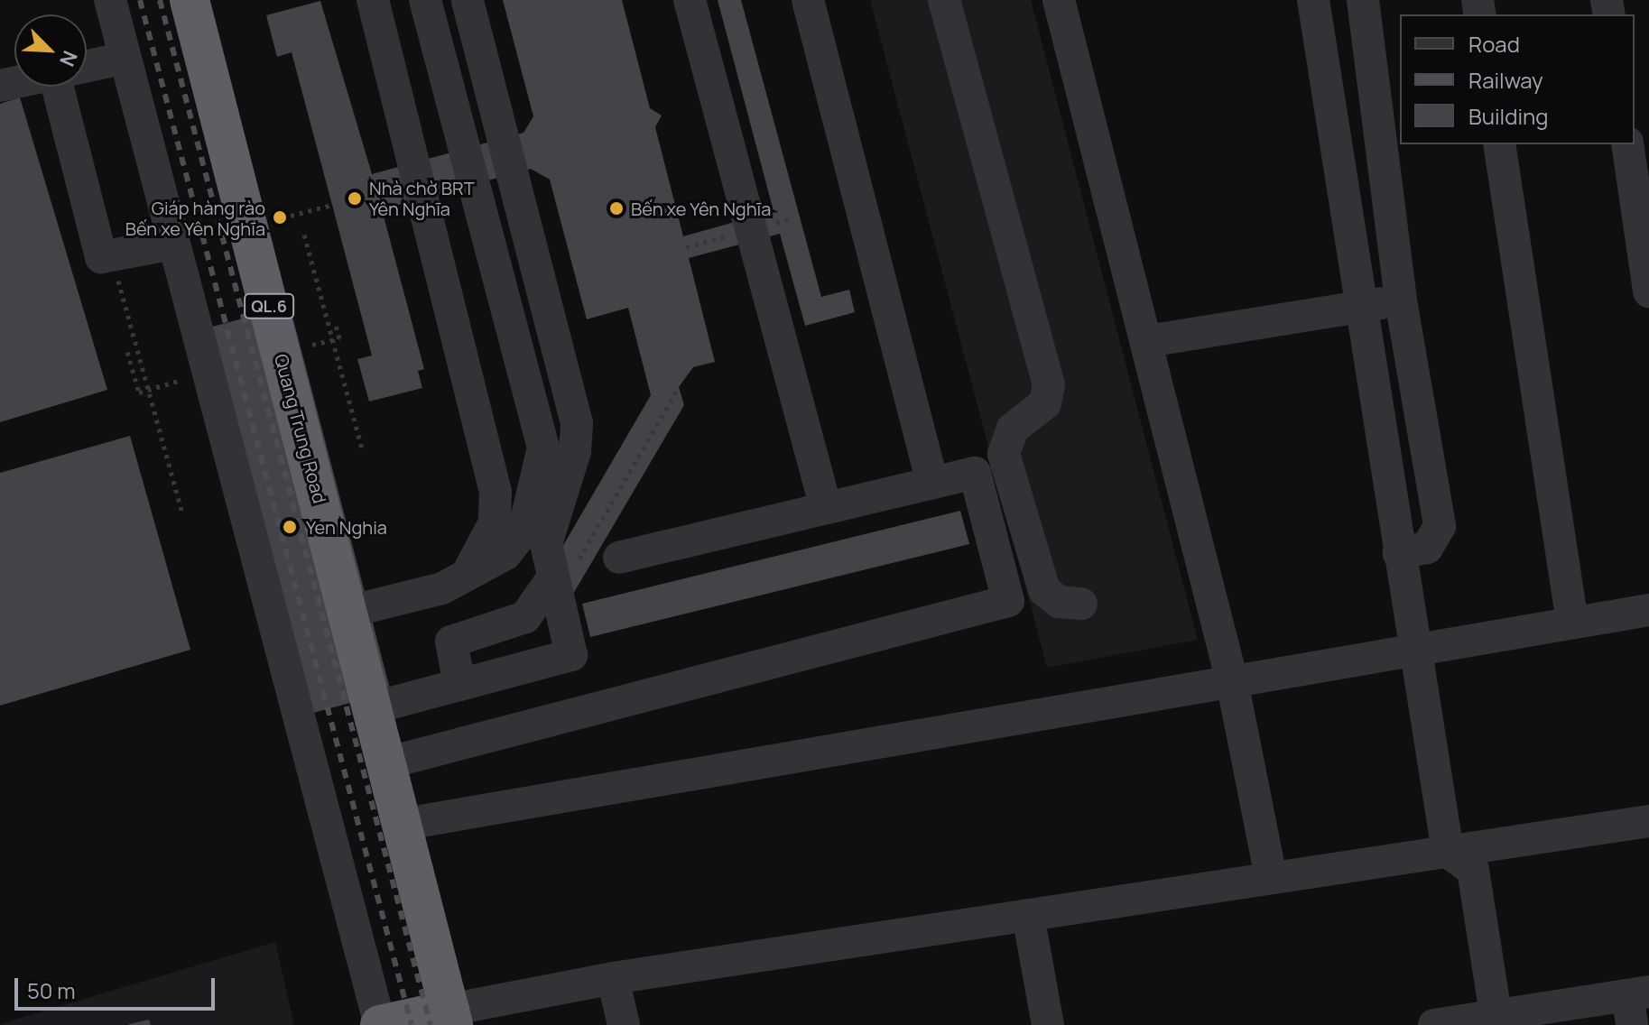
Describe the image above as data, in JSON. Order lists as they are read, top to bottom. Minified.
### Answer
{"streets":{"highway":["QL.6","Quang Trung Road"]},"places":["Nhà chờ BRT Yên Nghĩa","Bến xe Yên Nghĩa","Giáp hàng rào Bến xe Yên Nghĩa","Yen Nghia"],"legend":["Road","Railway","Building"],"scale_bar":"50 m","north":"bottom right"}
